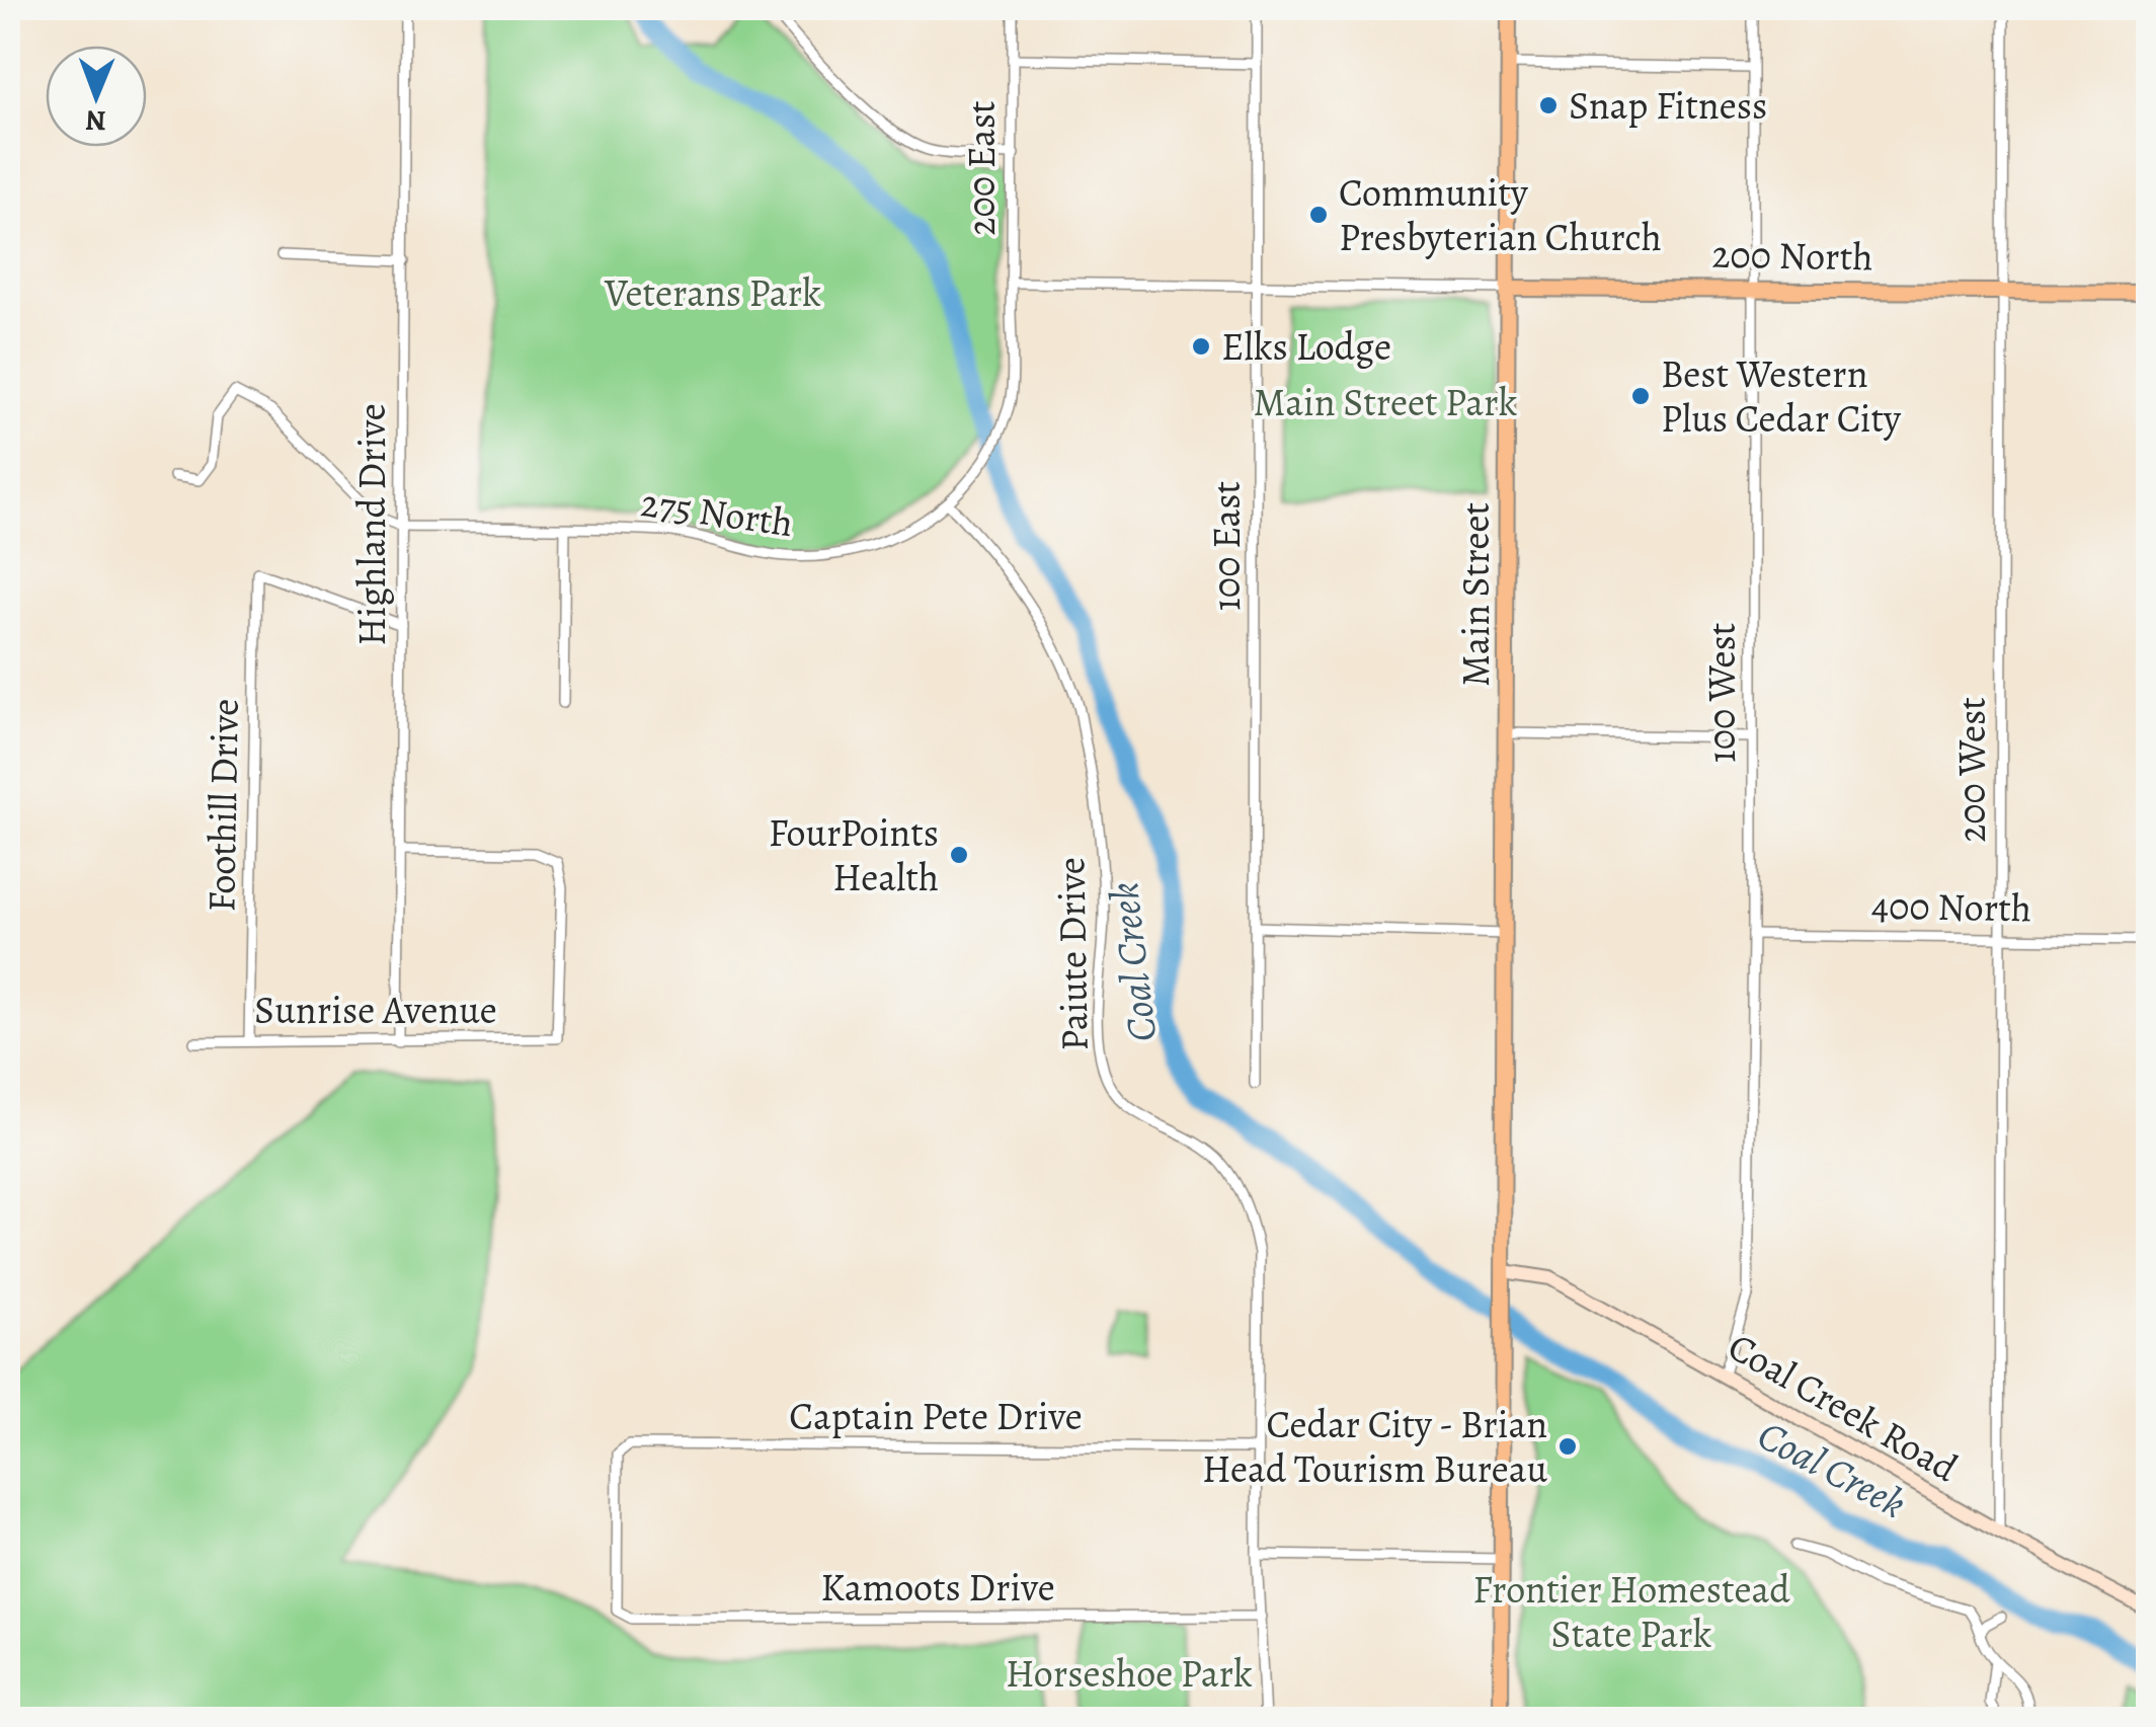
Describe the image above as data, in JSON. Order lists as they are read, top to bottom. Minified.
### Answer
{"streets":{"main road":["200 North","Main Street","Coal Creek Road"],"street":["200 East","275 North","Highland Drive","100 East","100 West","200 West","Foothill Drive","400 North","Paiute Drive","Sunrise Avenue","Captain Pete Drive","Kamoots Drive"]},"crossings":[["200 East","200 North"],["200 East","275 North"],["200 North","100 East"],["200 North","Main Street"],["200 North","100 West"],["200 North","200 West"],["275 North","Highland Drive"],["275 North","Paiute Drive"],["Highland Drive","Foothill Drive"],["Highland Drive","Sunrise Avenue"],["Main Street","Coal Creek Road"],["100 West","400 North"],["100 West","Coal Creek Road"],["200 West","400 North"],["200 West","Coal Creek Road"],["Foothill Drive","Sunrise Avenue"],["Paiute Drive","Captain Pete Drive"],["Paiute Drive","Kamoots Drive"],["Captain Pete Drive","Kamoots Drive"]],"water":["Coal Creek"],"parks":["Veterans Park","Main Street Park","Frontier Homestead State Park","Horseshoe Park"],"places":["Snap Fitness","Community Presbyterian Church","Elks Lodge","Best Western Plus Cedar City","FourPoints Health","Cedar City - Brian Head Tourism Bureau"],"north":"bottom"}
